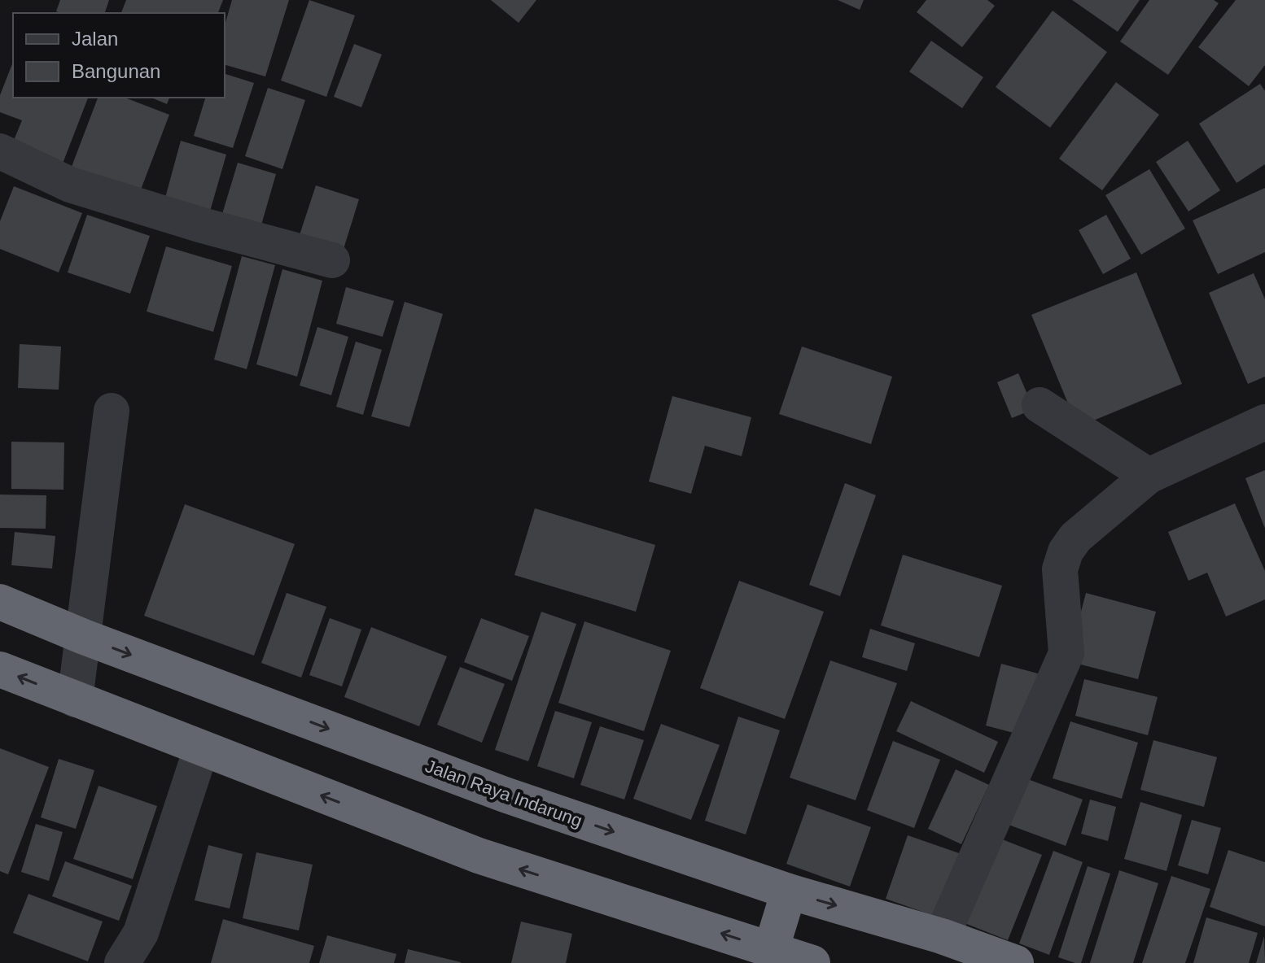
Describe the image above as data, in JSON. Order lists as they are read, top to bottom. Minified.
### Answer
{"streets":{"highway":["Jalan Raya Indarung"]},"legend":["Jalan","Bangunan"]}
